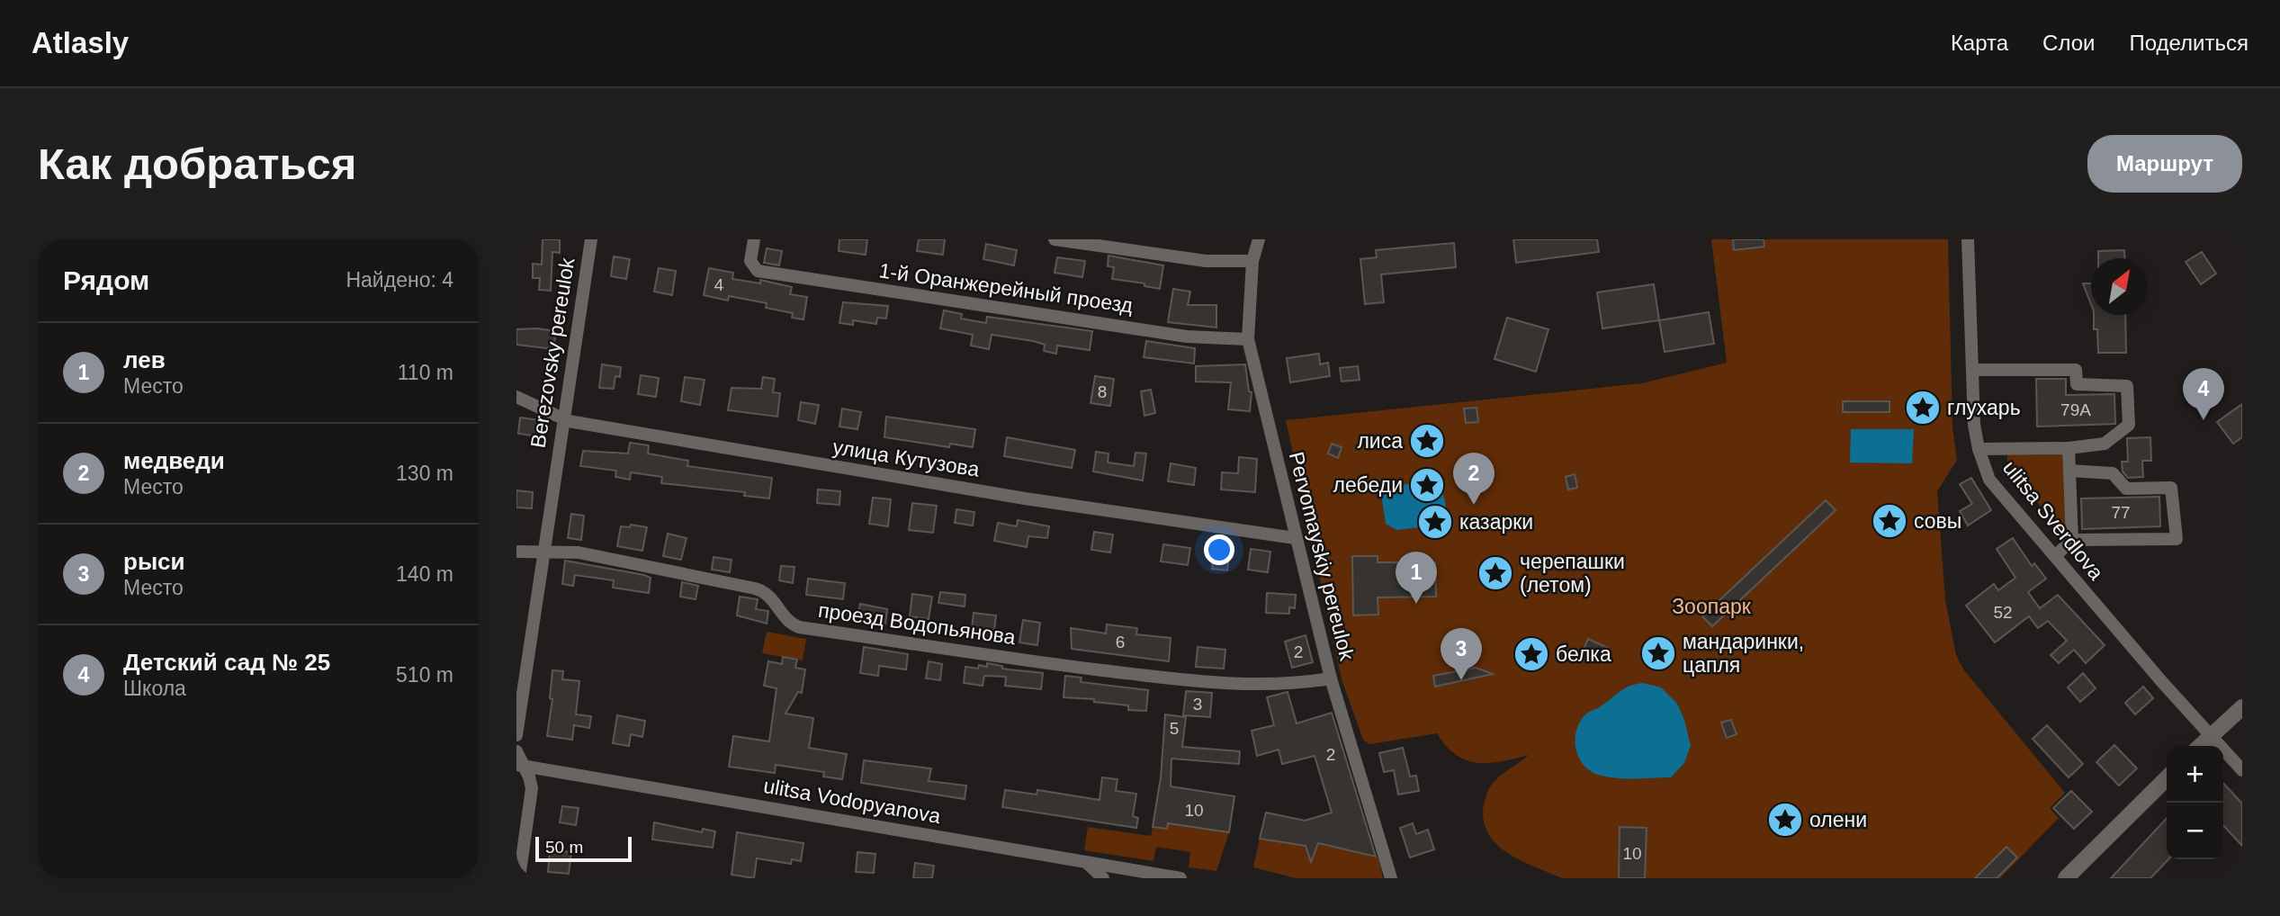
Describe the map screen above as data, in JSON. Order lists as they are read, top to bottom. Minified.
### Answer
{"streets":{"street":["1-й Оранжерейный проезд","Berezovsky pereulok","улица Кутузова","ulitsa Sverdlova","Pervomayskiy pereulok","проезд Водопьянова","ulitsa Vodopyanova"]},"crossings":[["1-й Оранжерейный проезд","Pervomayskiy pereulok"],["Berezovsky pereulok","улица Кутузова"],["Berezovsky pereulok","проезд Водопьянова"],["улица Кутузова","Pervomayskiy pereulok"],["Pervomayskiy pereulok","проезд Водопьянова"]],"parks":["Зоопарк"],"places":{"place":["глухарь","лиса","лебеди","совы","казарки","черепашки (летом)","мандаринки, цапля","белка","олени"]},"house_numbers":["4","8","79А","77","52","6","2","3","5","2","10","10"],"scale_bar":"50 m","north":"top right","page":{"header":"Atlasly","nav":["Карта","Слои","Поделиться"],"buttons":"Маршрут","title":"Как добраться","heading":["Рядом","Найдено: 4"],"list":[{"mark":"1","name":"лев","note":"Место","value":"110 m"},{"mark":"2","name":"медведи","note":"Место","value":"130 m"},{"mark":"3","name":"рыси","note":"Место","value":"140 m"},{"mark":"4","name":"Детский сад № 25","note":"Школа","value":"510 m"}],"pins":["4","2","1","3"],"map_buttons":["+","−"],"scale":"50 m"}}
